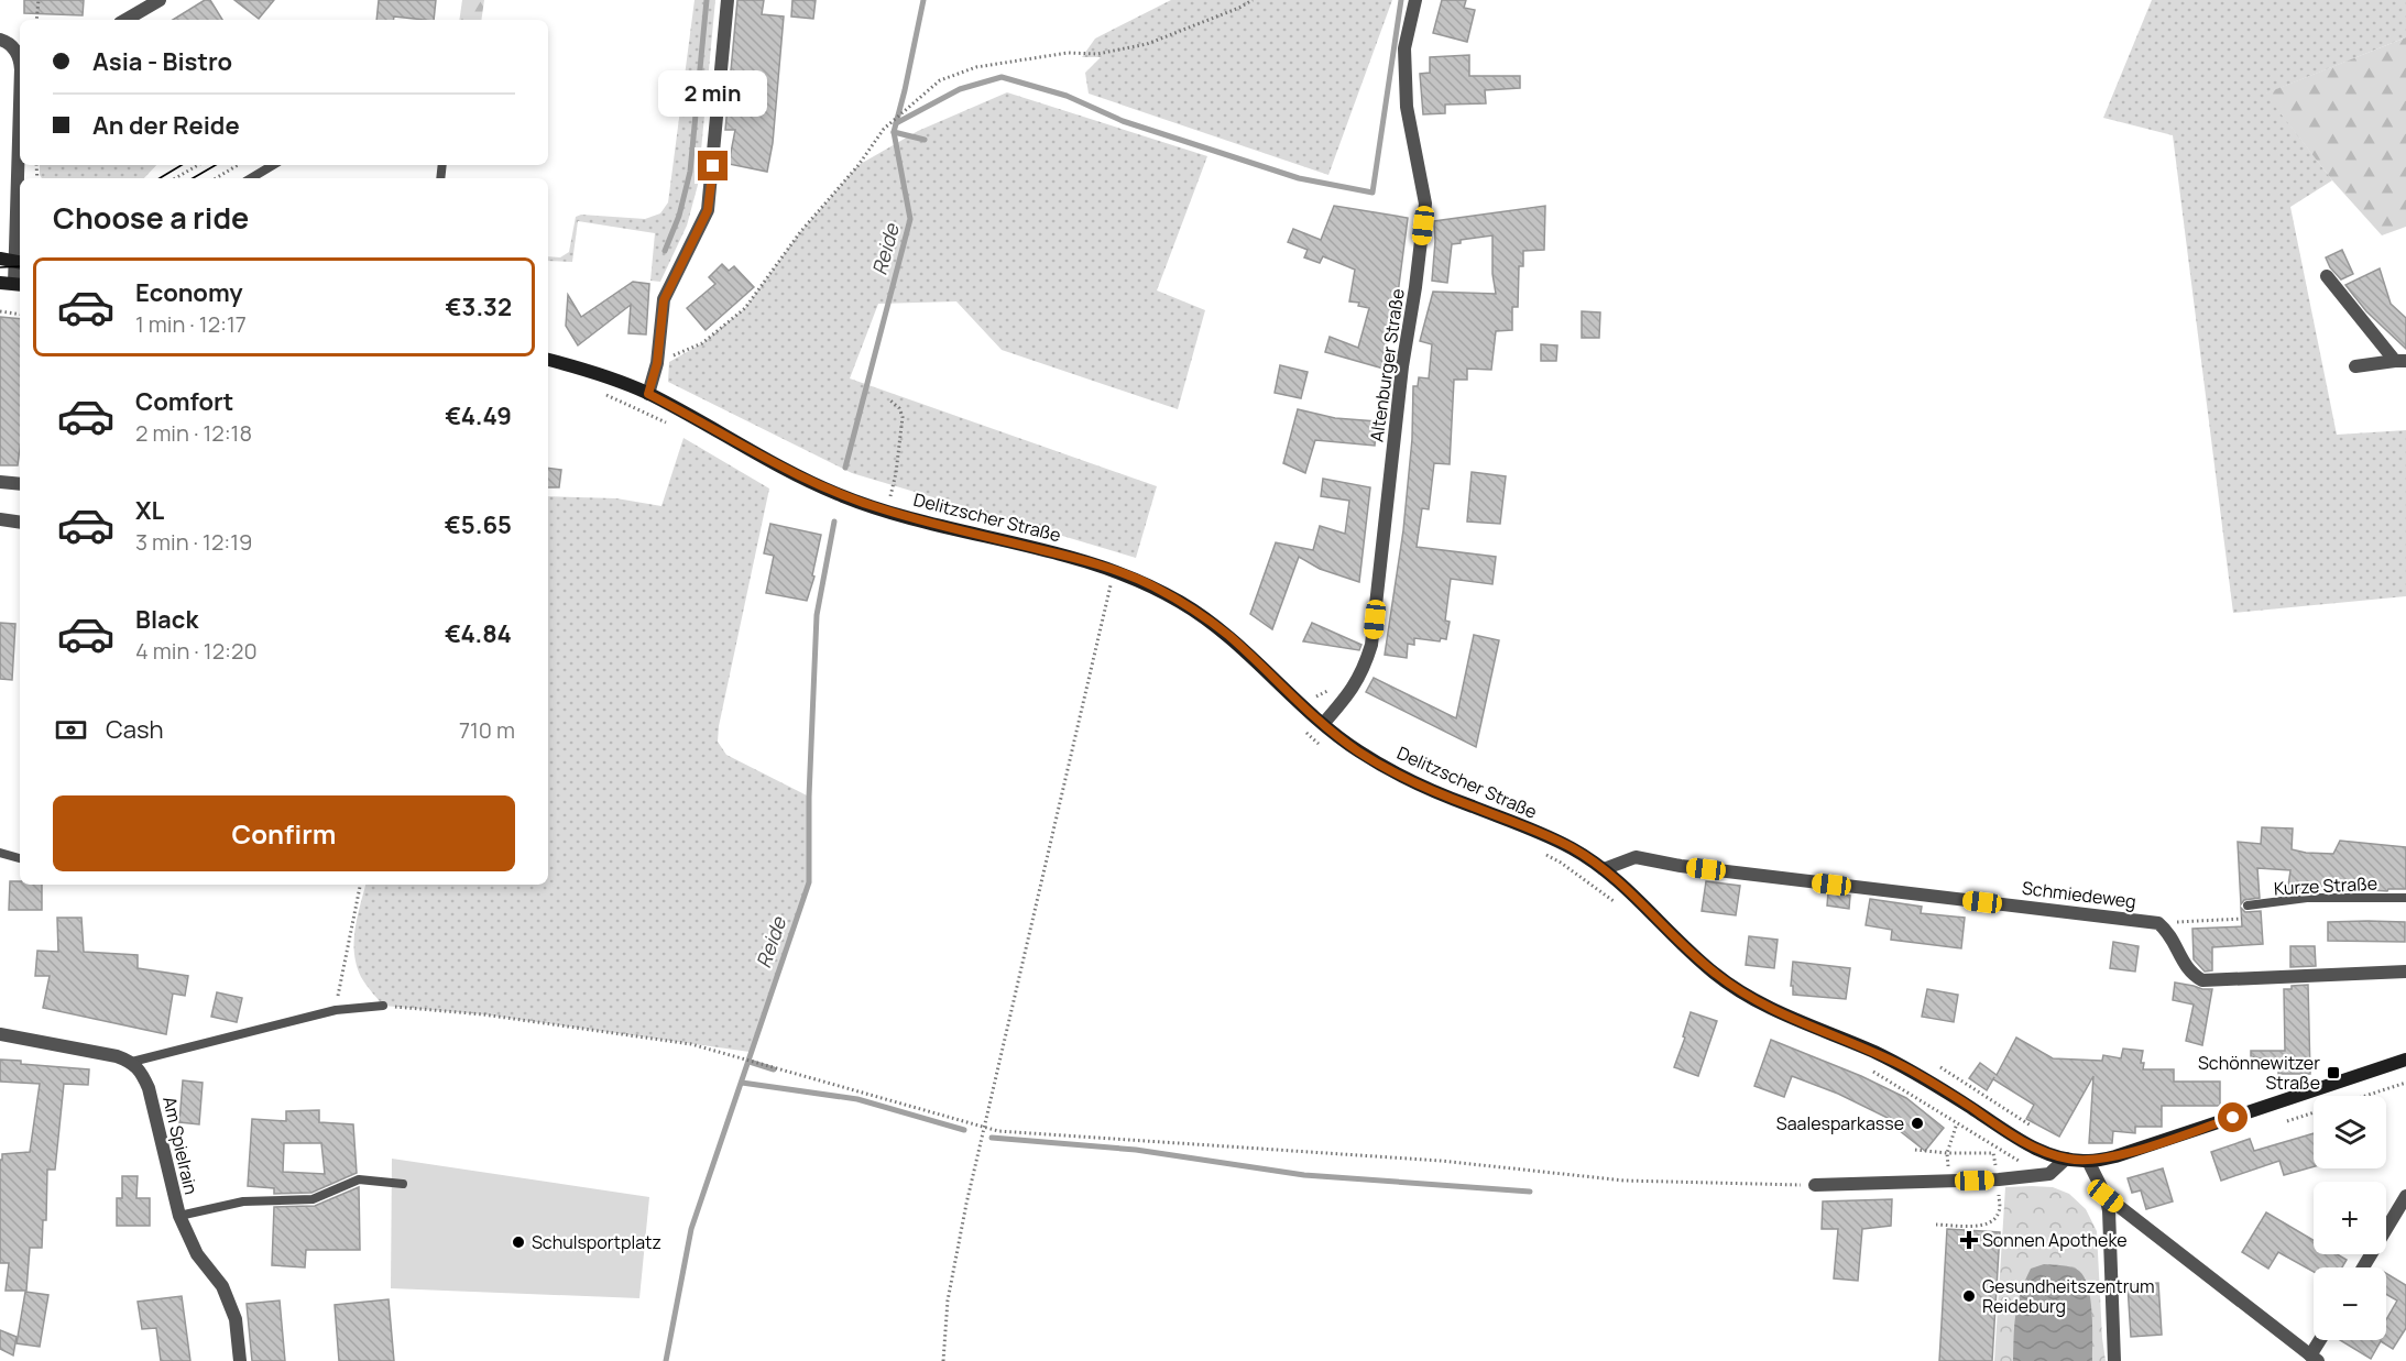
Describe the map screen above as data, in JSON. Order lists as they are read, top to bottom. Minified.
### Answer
{"streets":{"main road":["Delitzscher Straße"],"street":["Altenburger Straße","Schmiedeweg","Am Spielrain"],"lane":["Kurze Straße"]},"crossings":[["Altenburger Straße","Delitzscher Straße"],["Delitzscher Straße","Schmiedeweg"]],"water":["Reide"],"places":{"transit":["Schönnewitzer Straße"],"other":["Saalesparkasse","Schulsportplatz","Gesundheitszentrum Reideburg"],"health":["Sonnen Apotheke"]},"page":{"banner":["Asia - Bistro","An der Reide"],"bubble":"2 min","heading":"Choose a ride","list":[{"name":"Economy","note":"1 min · 12:17","value":"€3.32"},{"name":"Comfort","note":"2 min · 12:18","value":"€4.49"},{"name":"XL","note":"3 min · 12:19","value":"€5.65"},{"name":"Black","note":"4 min · 12:20","value":"€4.84"}],"pay":["Cash","710 m"],"buttons":"Confirm","map_buttons":["+","−"]}}
